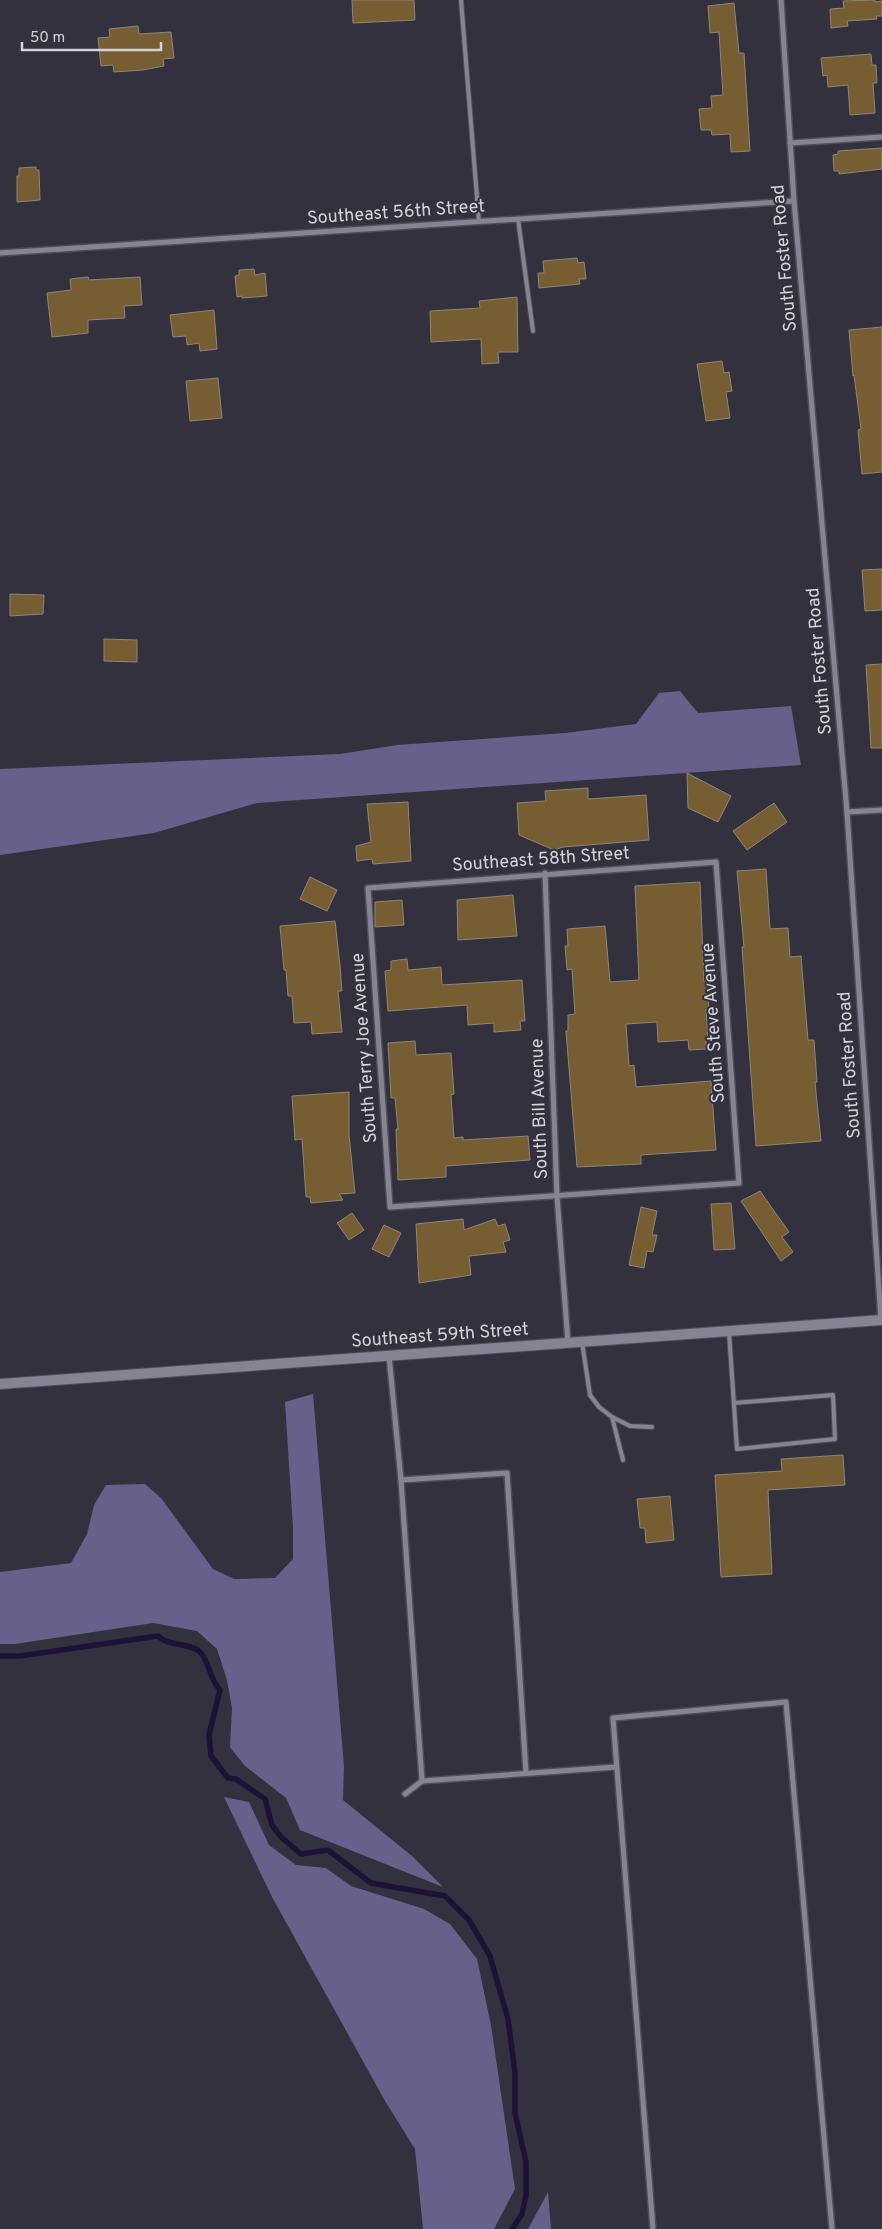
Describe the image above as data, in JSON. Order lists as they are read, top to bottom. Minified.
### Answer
{"streets":{"main road":["Southeast 59th Street"],"street":["Southeast 56th Street","South Foster Road","Southeast 58th Street","South Steve Avenue","South Terry Joe Avenue","South Bill Avenue"]},"crossings":[["Southeast 56th Street","South Foster Road"],["South Foster Road","Southeast 59th Street"],["Southeast 58th Street","South Steve Avenue"],["Southeast 58th Street","South Terry Joe Avenue"],["Southeast 58th Street","South Bill Avenue"],["South Steve Avenue","South Terry Joe Avenue"],["South Steve Avenue","South Bill Avenue"],["South Terry Joe Avenue","South Bill Avenue"],["South Bill Avenue","Southeast 59th Street"]],"scale_bar":"50 m"}
